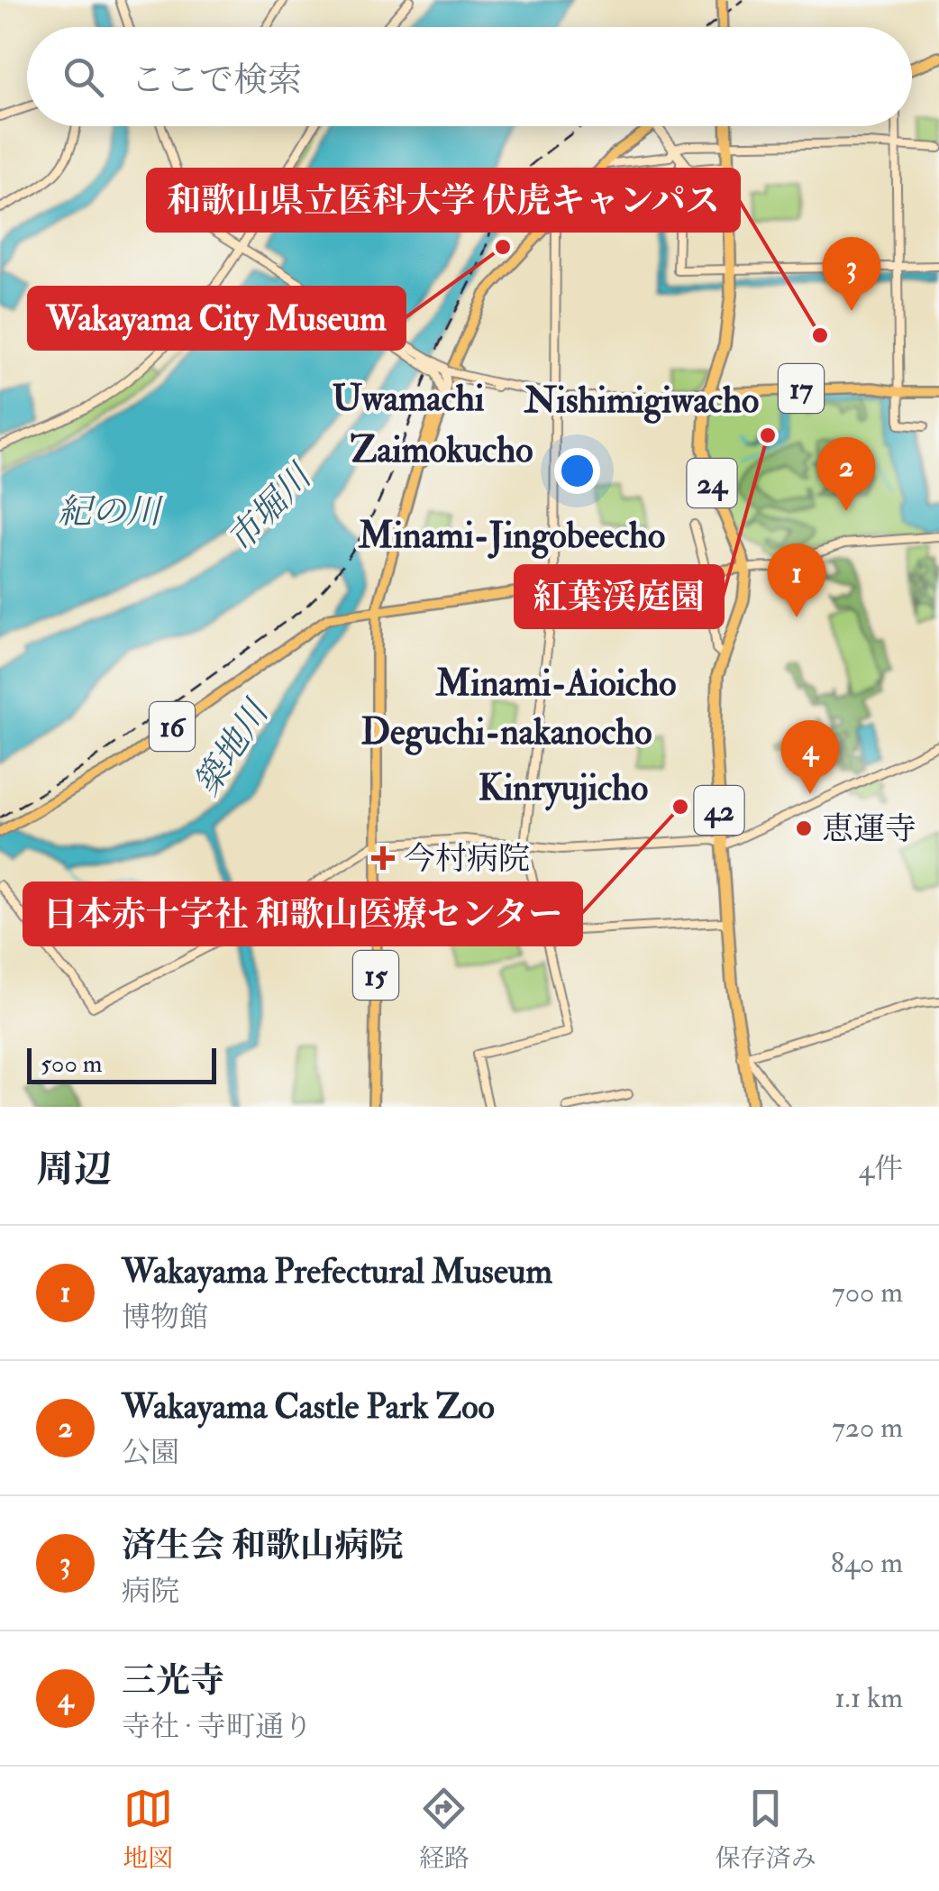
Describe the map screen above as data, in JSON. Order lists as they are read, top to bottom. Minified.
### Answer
{"streets":{"highway":["24","42"],"main road":["17","16","15"]},"crossings":[["17","24"],["24","16"],["24","42"],["16","42"],["16","15"]],"districts":["Uwamachi","Nishimigiwacho","Zaimokucho","Minami-Jingobeecho","Minami-Aioicho","Deguchi-nakanocho","Kinryujicho"],"water":["市堀川","紀の川","築地川"],"places":{"other":["Wakayama City Museum","和歌山県立医科大学 伏虎キャンパス","紅葉渓庭園","日本赤十字社 和歌山医療センター","恵運寺"],"health":["今村病院"]},"scale_bar":"500 m","page":{"search":"ここで検索","pins":["3","2","1","4"],"scale":"500 m","heading":["周辺","4件"],"list":[{"mark":"1","name":"Wakayama Prefectural Museum","note":"博物館","value":"700 m"},{"mark":"2","name":"Wakayama Castle Park Zoo","note":"公園","value":"720 m"},{"mark":"3","name":"済生会 和歌山病院","note":"病院","value":"840 m"},{"mark":"4","name":"三光寺","note":"寺社 · 寺町通り","value":"1.1 km"}],"nav":["地図","経路","保存済み"]}}
